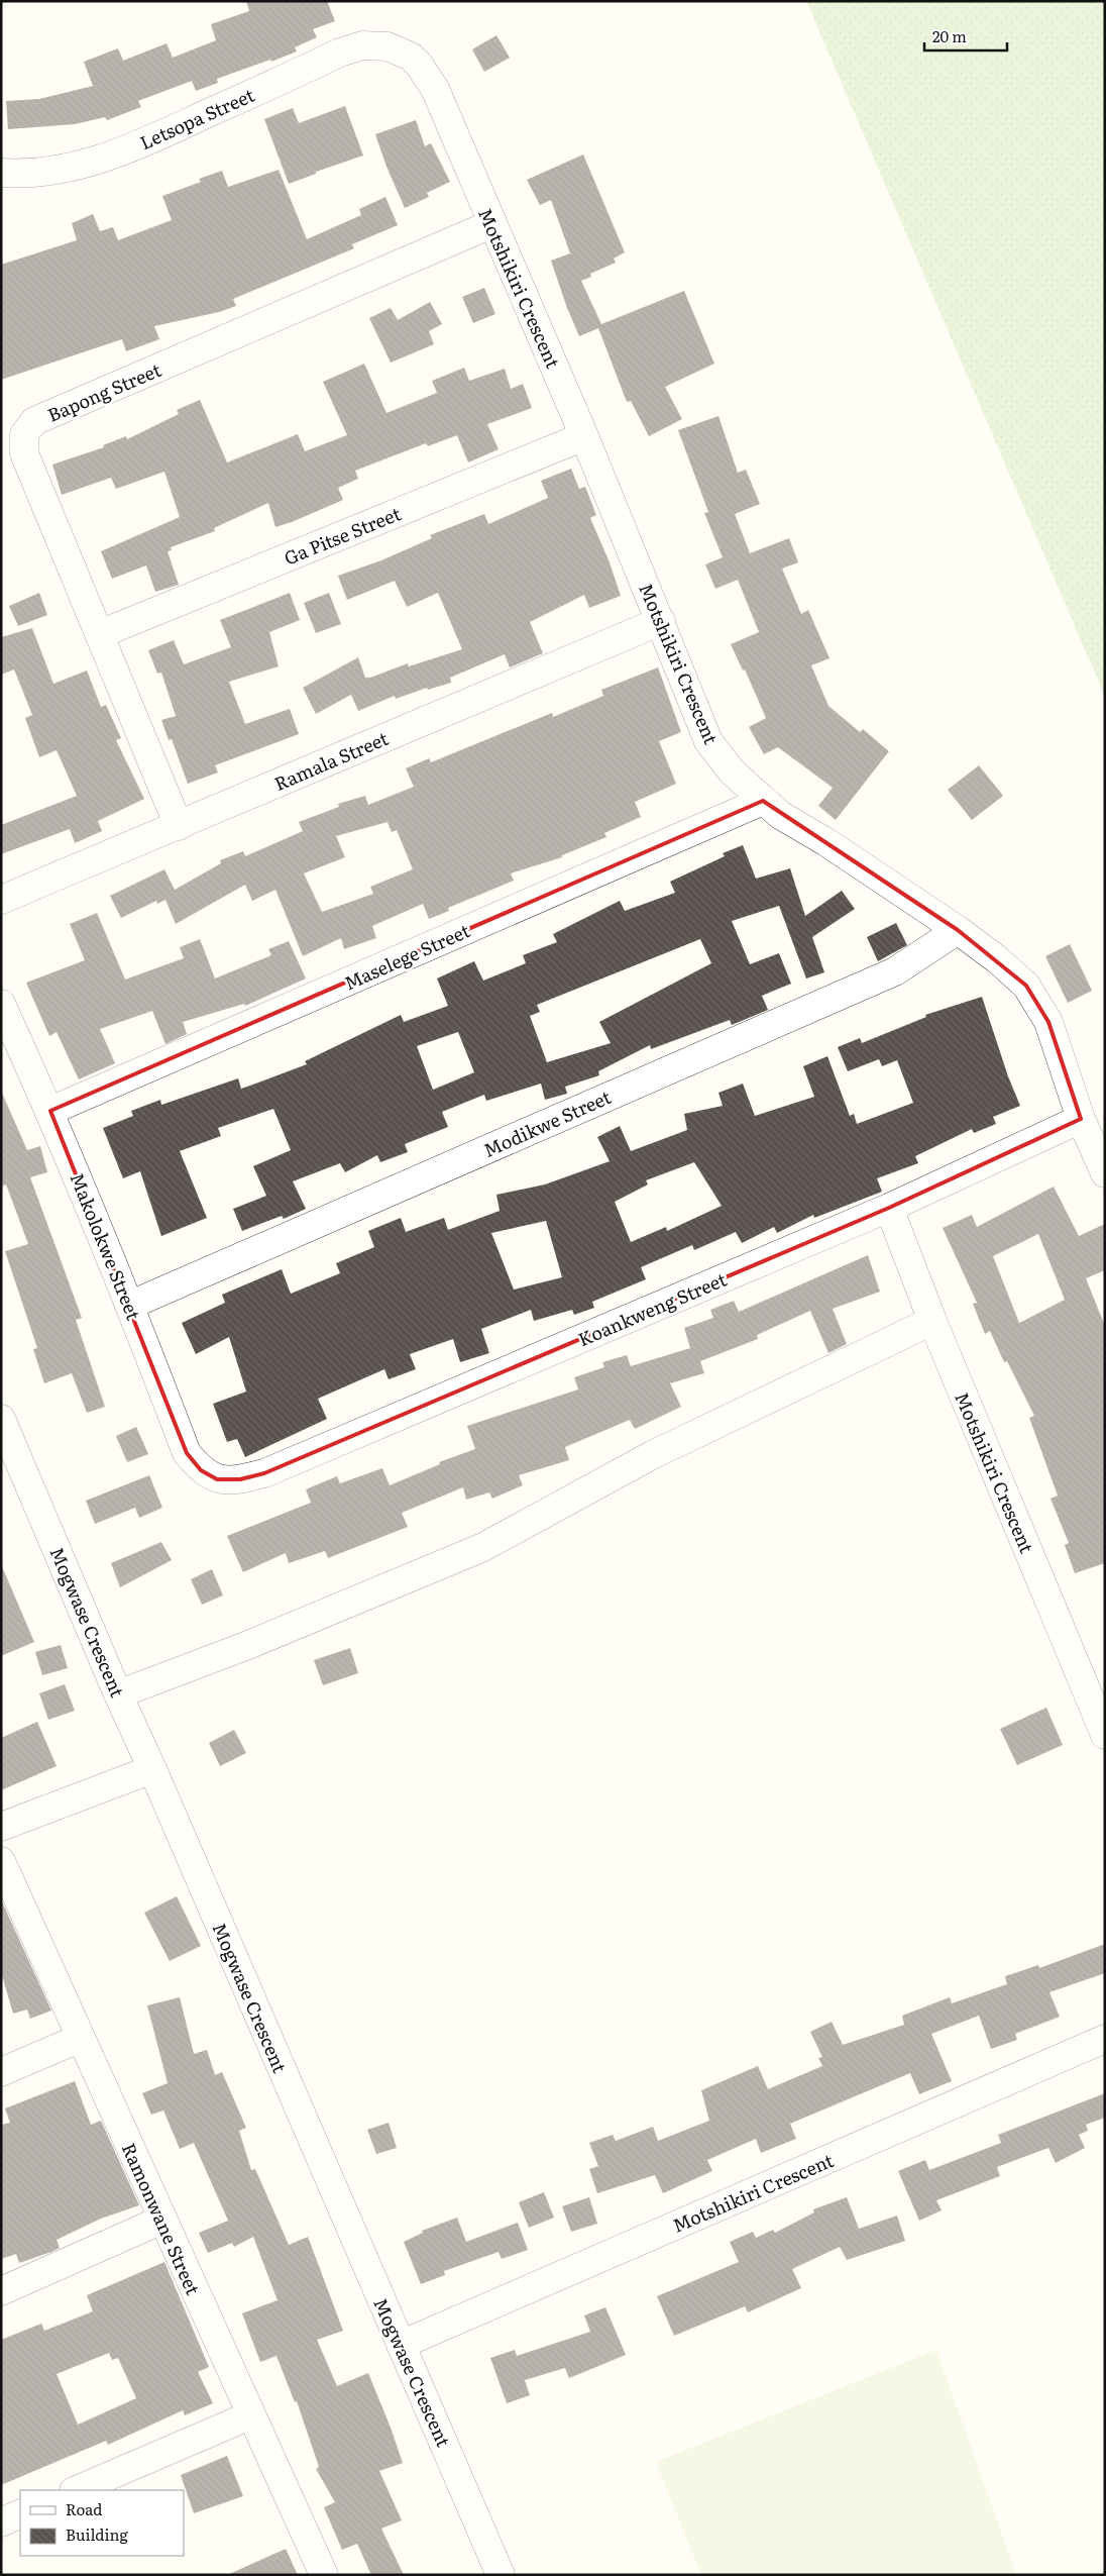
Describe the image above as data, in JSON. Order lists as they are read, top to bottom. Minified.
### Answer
{"streets":{"street":["Letsopa Street","Motshikiri Crescent","Bapong Street","Ga Pitse Street","Ramala Street","Maselege Street","Modikwe Street","Makolokwe Street","Koankweng Street","Mogwase Crescent","Ramonwane Street"]},"crossings":[["Letsopa Street","Motshikiri Crescent"],["Motshikiri Crescent","Bapong Street"],["Motshikiri Crescent","Ga Pitse Street"],["Motshikiri Crescent","Ramala Street"],["Motshikiri Crescent","Maselege Street"],["Motshikiri Crescent","Modikwe Street"],["Motshikiri Crescent","Koankweng Street"],["Motshikiri Crescent","Mogwase Crescent"],["Bapong Street","Ga Pitse Street"],["Bapong Street","Ramala Street"],["Maselege Street","Makolokwe Street"],["Modikwe Street","Makolokwe Street"],["Makolokwe Street","Koankweng Street"]],"legend":["Road","Building"],"scale_bar":"20 m"}
